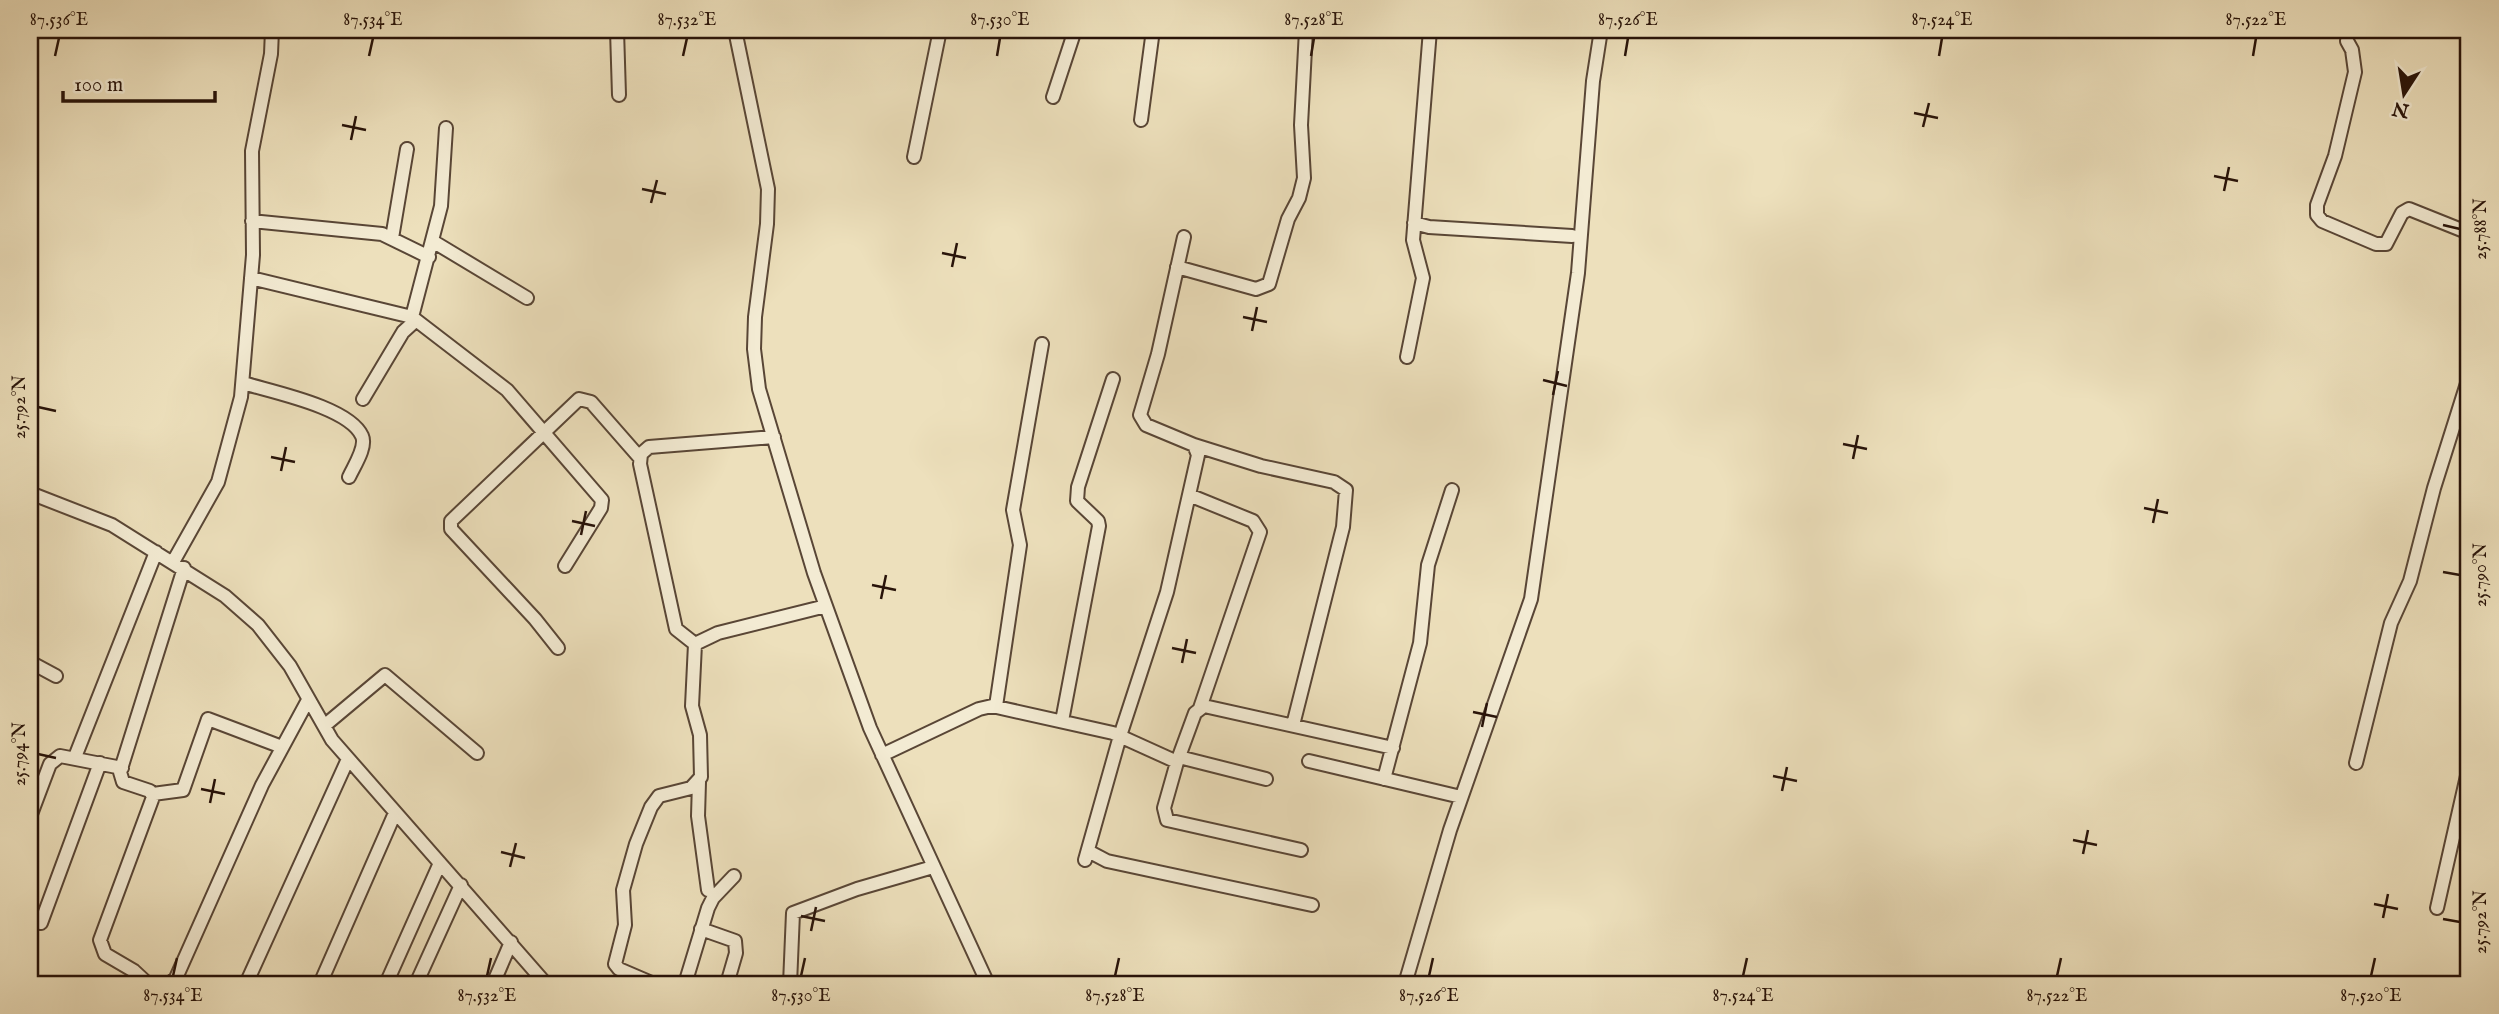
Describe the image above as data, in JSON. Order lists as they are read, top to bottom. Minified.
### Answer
{"scale_bar":"100 m","north":"bottom","coordinates":["87.536°E","87.534°E","87.532°E","87.530°E","87.528°E","87.526°E","87.524°E","87.522°E","25.788°N","25.792°N","25.790°N","25.794°N","87.520°E"]}
